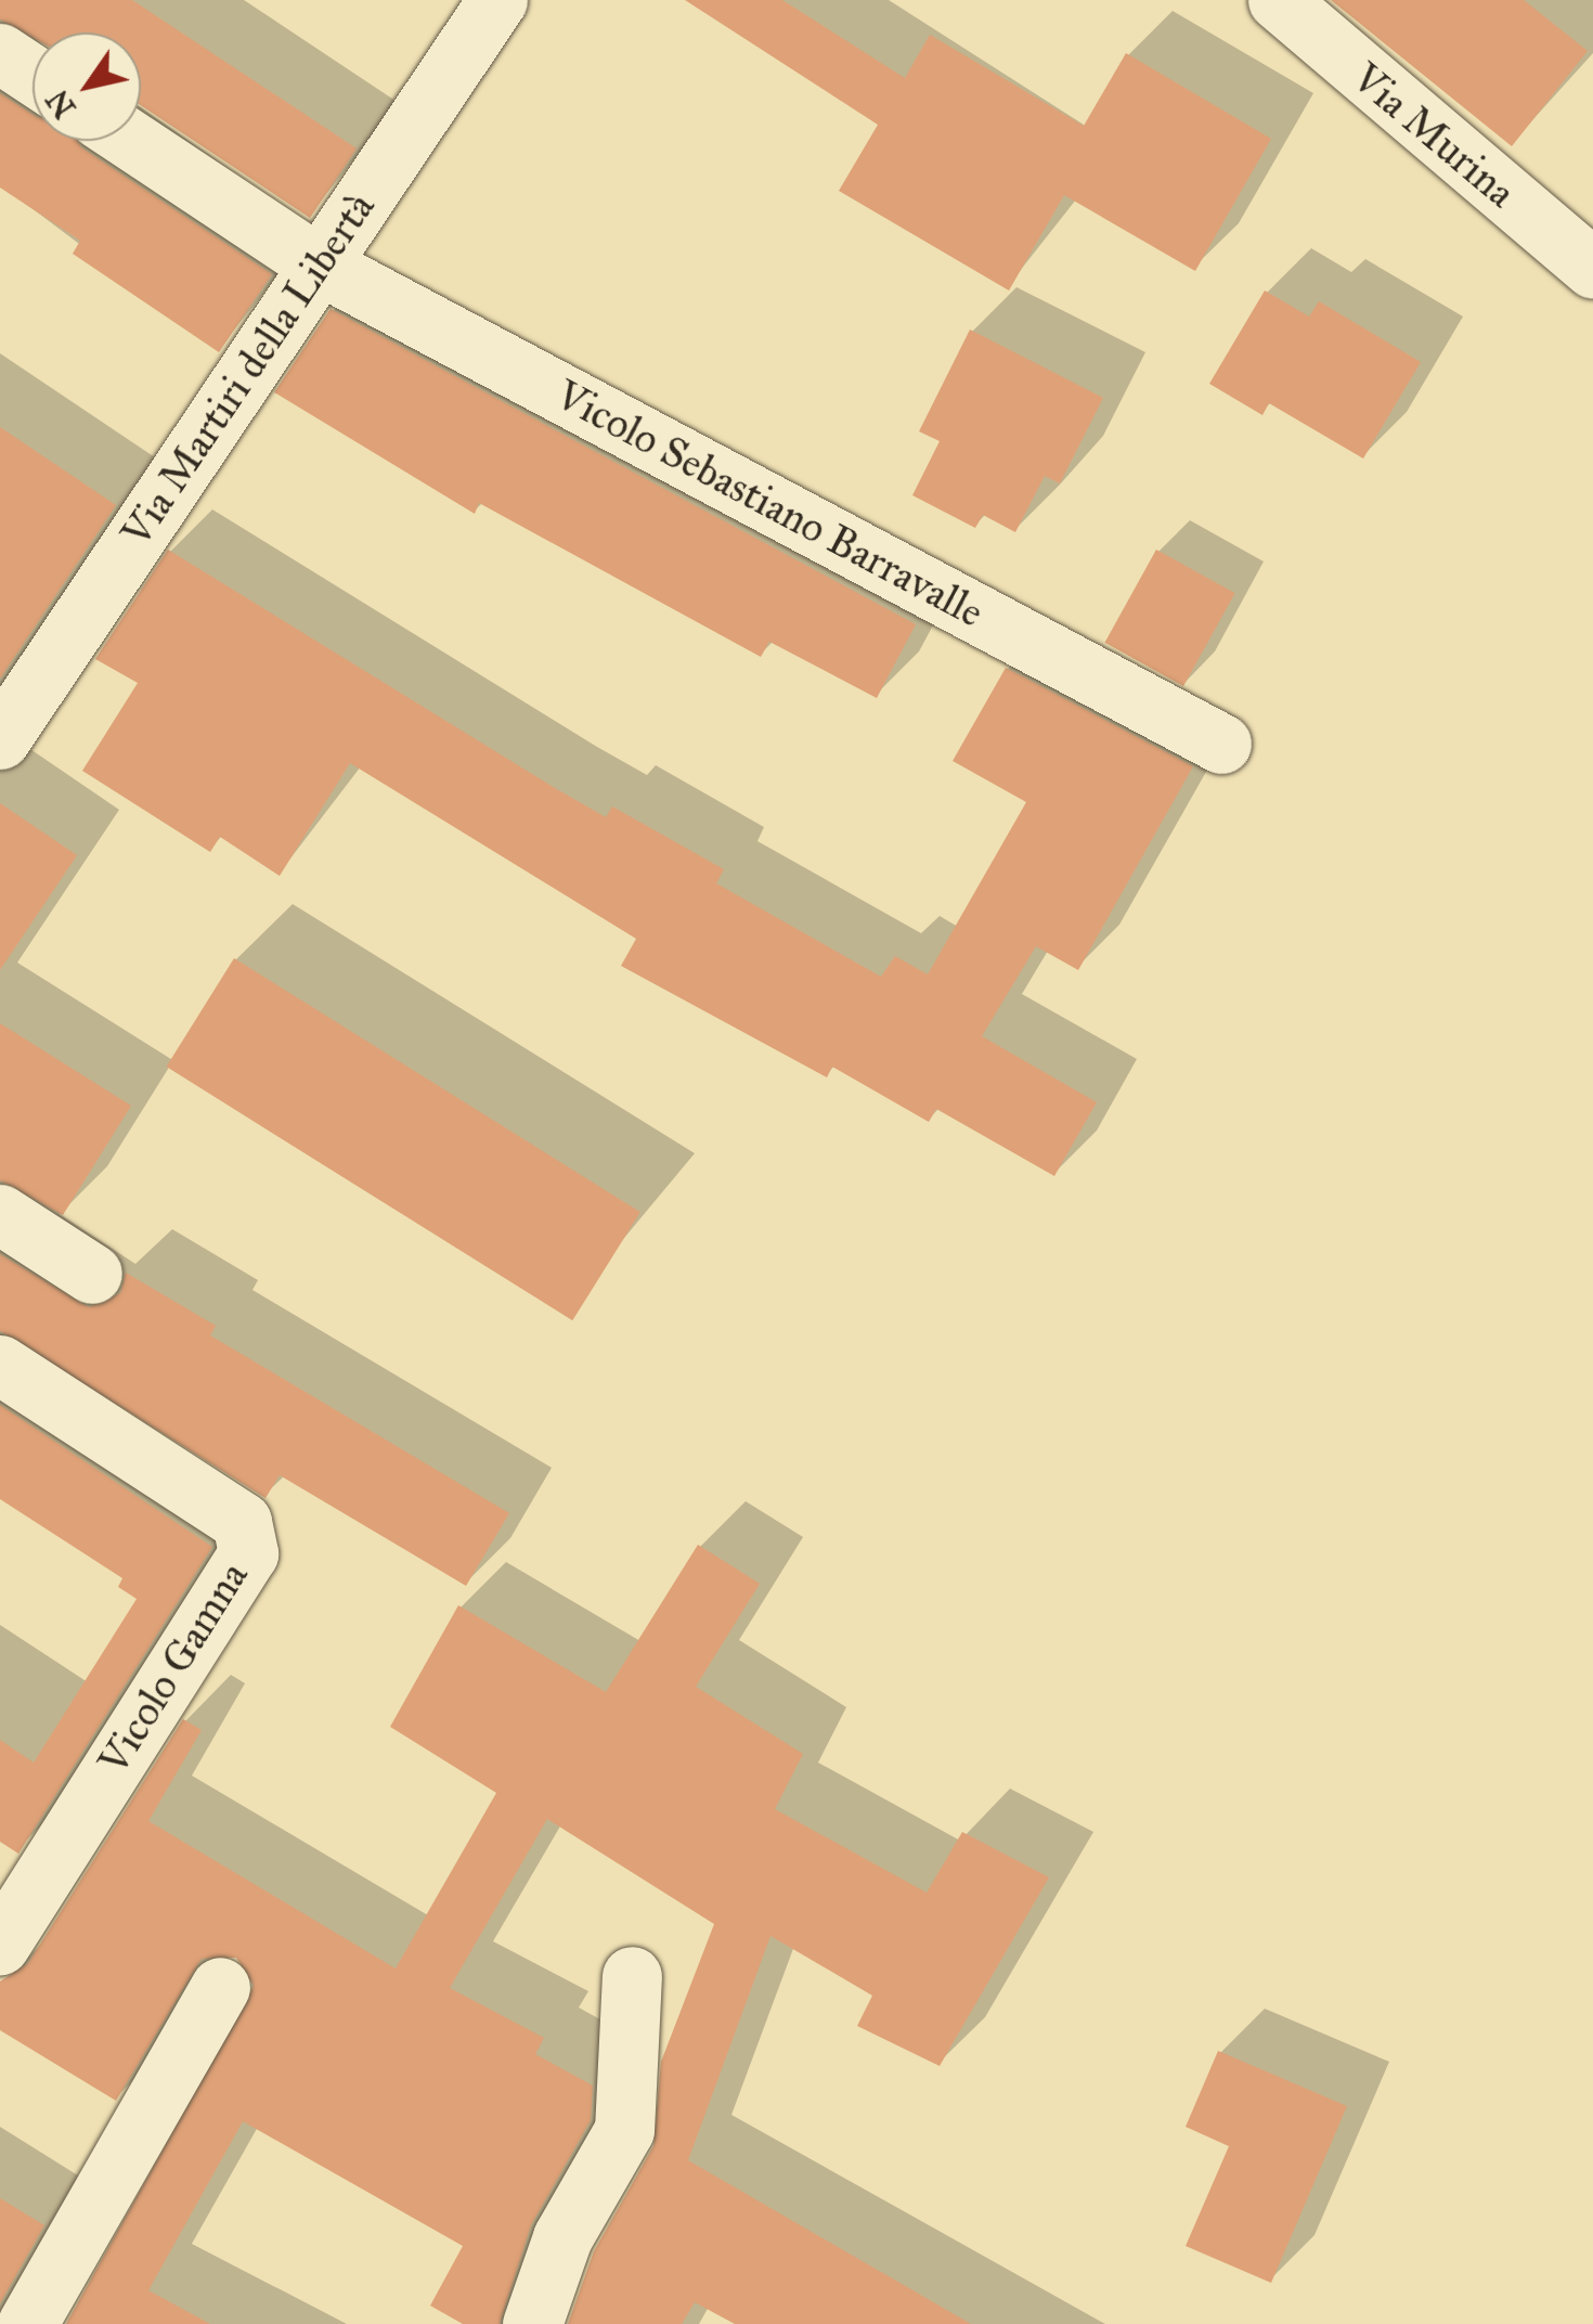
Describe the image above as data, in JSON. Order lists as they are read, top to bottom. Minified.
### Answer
{"streets":{"street":["Via Murina","Via Martiri della Libertà","Vicolo Sebastiano Barravalle","Vicolo Gamna"]},"crossings":[["Via Martiri della Libertà","Vicolo Sebastiano Barravalle"]],"north":"bottom left"}
